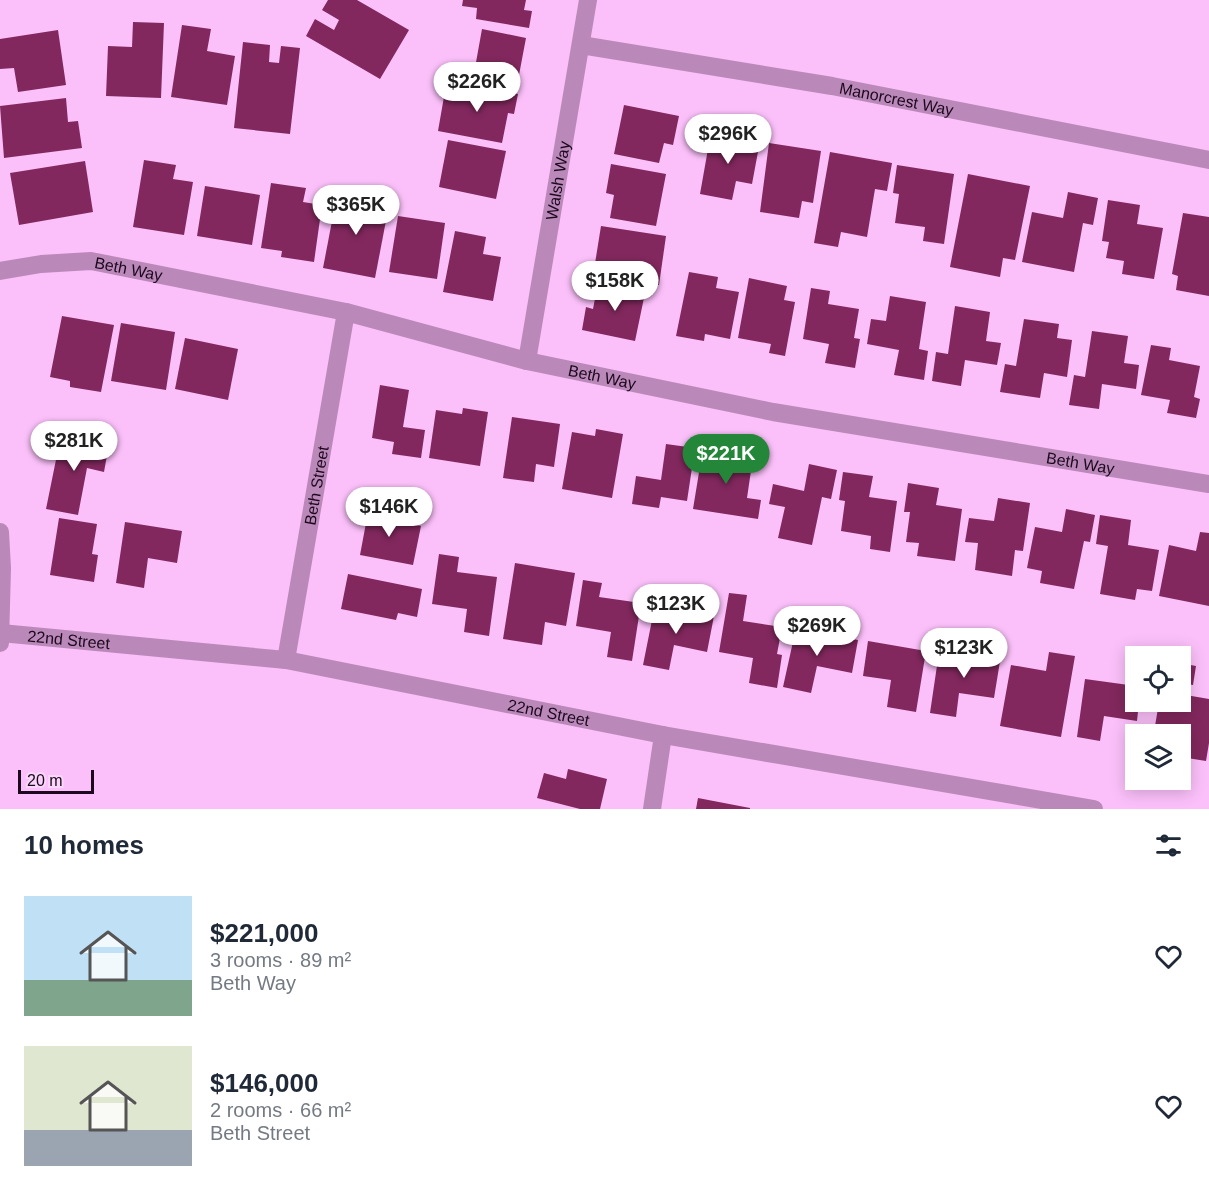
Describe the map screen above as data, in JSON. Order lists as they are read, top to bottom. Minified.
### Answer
{"streets":{"street":["Manorcrest Way","Walsh Way","Beth Way","Beth Street","22nd Street"]},"crossings":[["Manorcrest Way","Walsh Way"],["Walsh Way","Beth Way"],["Beth Way","Beth Street"],["Beth Street","22nd Street"]],"scale_bar":"20 m","page":{"price":["$226K","$296K","$365K","$158K","$281K","$221K","$146K","$123K","$269K","$123K"],"scale":"20 m","heading":"10 homes","list":[{"name":"$221,000","note":"3 rooms · 89 m² · Beth Way"},{"name":"$146,000","note":"2 rooms · 66 m² · Beth Street"}]}}
